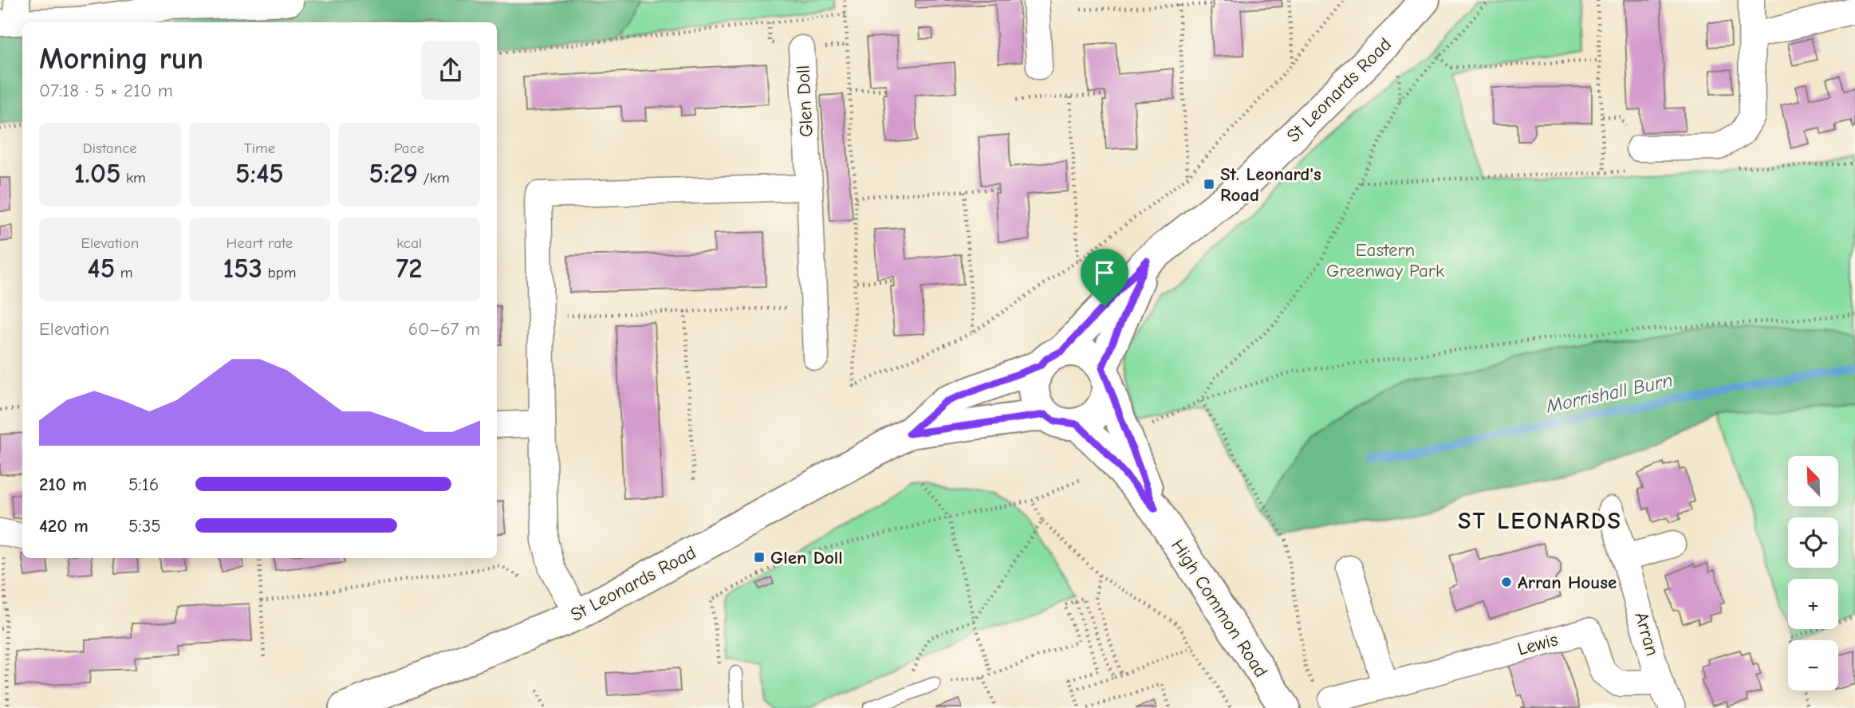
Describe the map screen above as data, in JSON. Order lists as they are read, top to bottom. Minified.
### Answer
{"streets":{"street":["St Leonards Road","Glen Doll","High Common Road","Arran","Lewis"]},"crossings":[["St Leonards Road","High Common Road"],["Arran","Lewis"]],"districts":["ST LEONARDS"],"water":["Morrishall Burn"],"parks":["Eastern Greenway Park"],"places":{"transit":["St. Leonard's Road","Glen Doll"],"other":["Arran House"]},"north":"top left","page":{"heading":["Morning run","07:18 · 5 × 210 m"],"stats":[["Distance","1.05 km"],["Time","5:45"],["Pace","5:29 /km"],["Elevation","45 m"],["Heart rate","153 bpm"],["kcal","72"]],"chart":["Elevation","60–67 m"],"map_buttons":["+","−"],"list":[{"name":"210 m","note":"5:16"},{"name":"420 m","note":"5:35"}]}}
